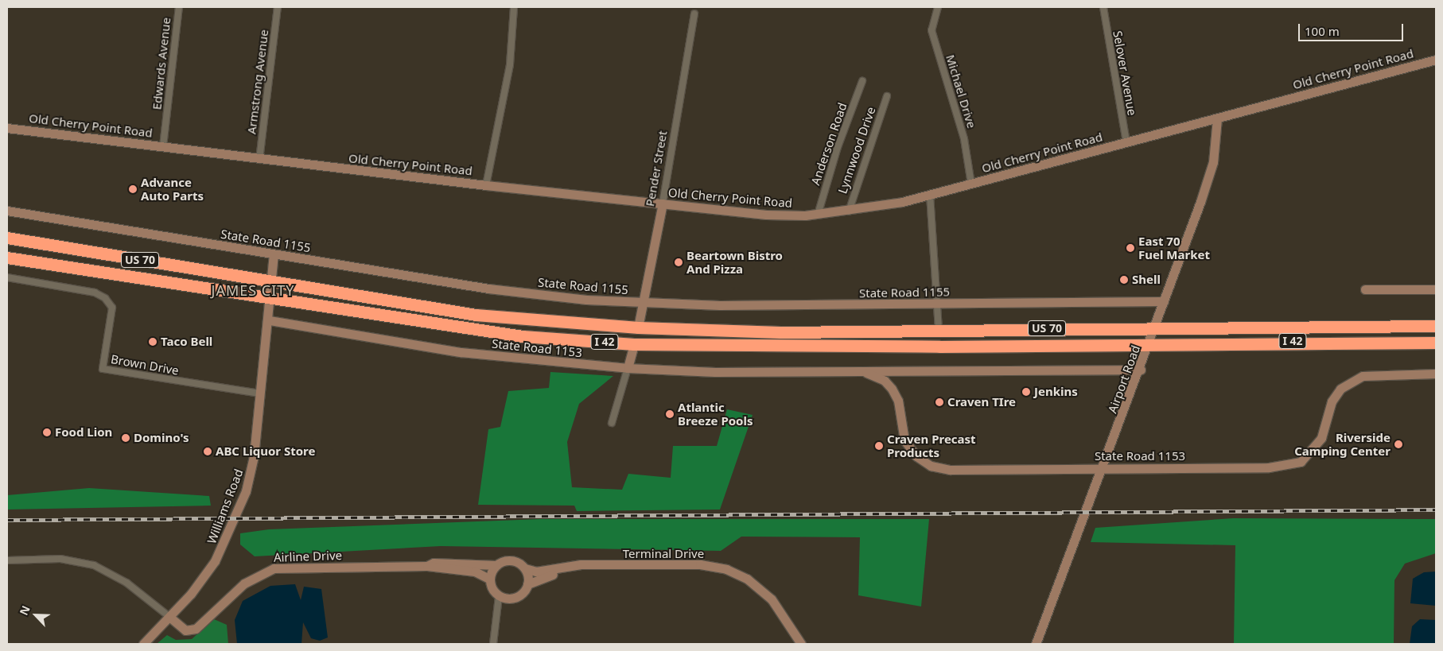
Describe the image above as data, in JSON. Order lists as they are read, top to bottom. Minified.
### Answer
{"streets":{"highway":["US 70","I 42"],"street":["Edwards Avenue","Old Cherry Point Road","Selover Avenue","Armstrong Avenue","Michael Drive","Anderson Road","Lynnwood Drive","Pender Street","State Road 1155","State Road 1153","Brown Drive","Airport Road","Williams Road","Terminal Drive","Airline Drive"]},"crossings":[["Edwards Avenue","Old Cherry Point Road"],["Old Cherry Point Road","Selover Avenue"],["Old Cherry Point Road","Armstrong Avenue"],["Old Cherry Point Road","Michael Drive"],["Old Cherry Point Road","Anderson Road"],["Old Cherry Point Road","Lynnwood Drive"],["Old Cherry Point Road","Pender Street"],["Old Cherry Point Road","Airport Road"],["Pender Street","State Road 1155"],["Pender Street","US 70"],["State Road 1155","Airport Road"],["State Road 1155","Williams Road"],["US 70","Airport Road"],["US 70","Williams Road"],["I 42","Airport Road"],["I 42","Williams Road"],["State Road 1153","Airport Road"],["State Road 1153","Williams Road"],["Brown Drive","Williams Road"],["Williams Road","Airline Drive"],["Terminal Drive","Airline Drive"]],"districts":["JAMES CITY"],"places":["Advance Auto Parts","East 70 Fuel Market","Beartown Bistro And Pizza","Shell","Taco Bell","Jenkins","Craven TIre","Atlantic Breeze Pools","Food Lion","Domino's","Riverside Camping Center","Craven Precast Products","ABC Liquor Store"],"scale_bar":"100 m","north":"top left"}
